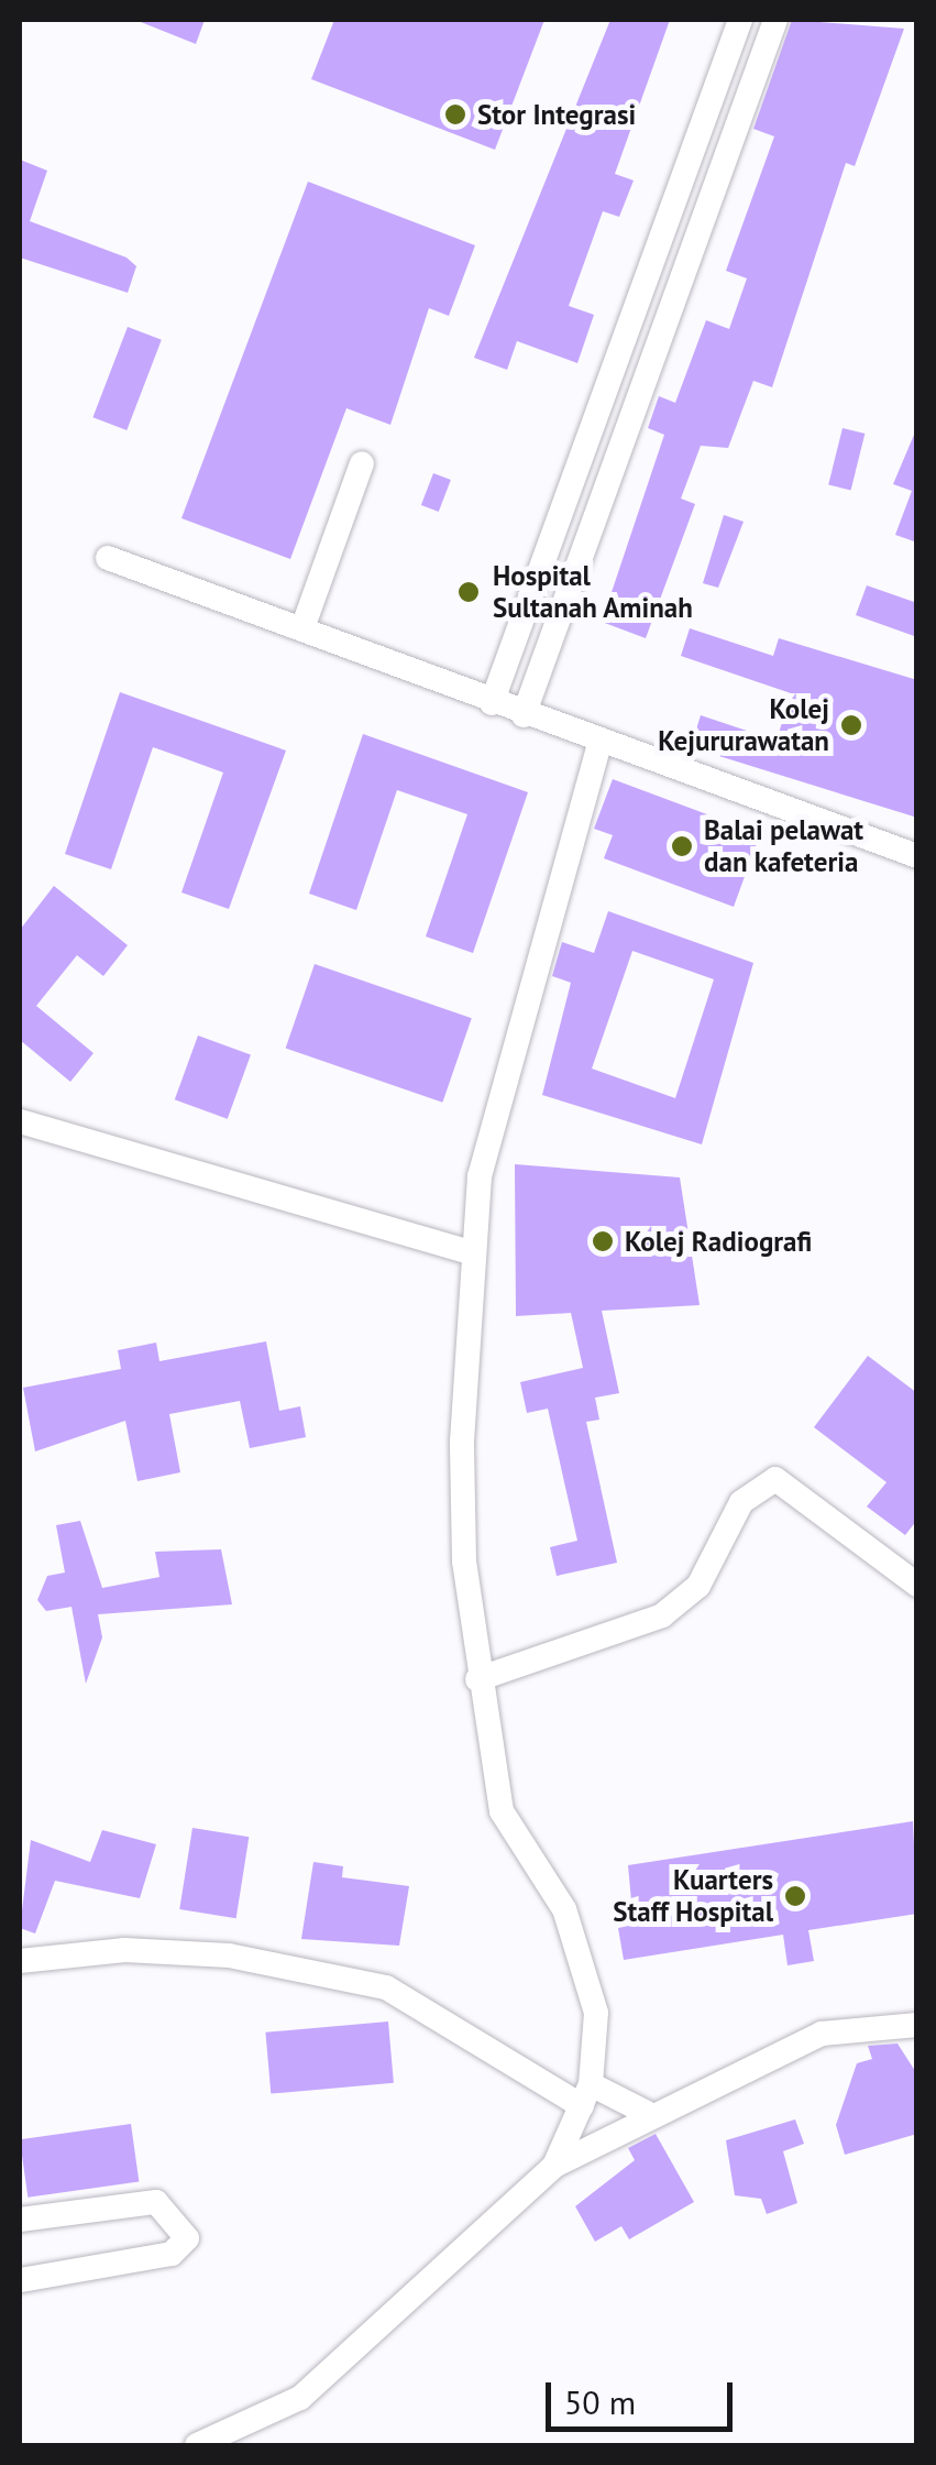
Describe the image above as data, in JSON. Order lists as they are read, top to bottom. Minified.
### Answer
{"places":["Stor Integrasi","Hospital Sultanah Aminah","Kolej Kejururawatan","Balai pelawat dan kafeteria","Kolej Radiografi","Kuarters Staff Hospital"],"scale_bar":"50 m"}
